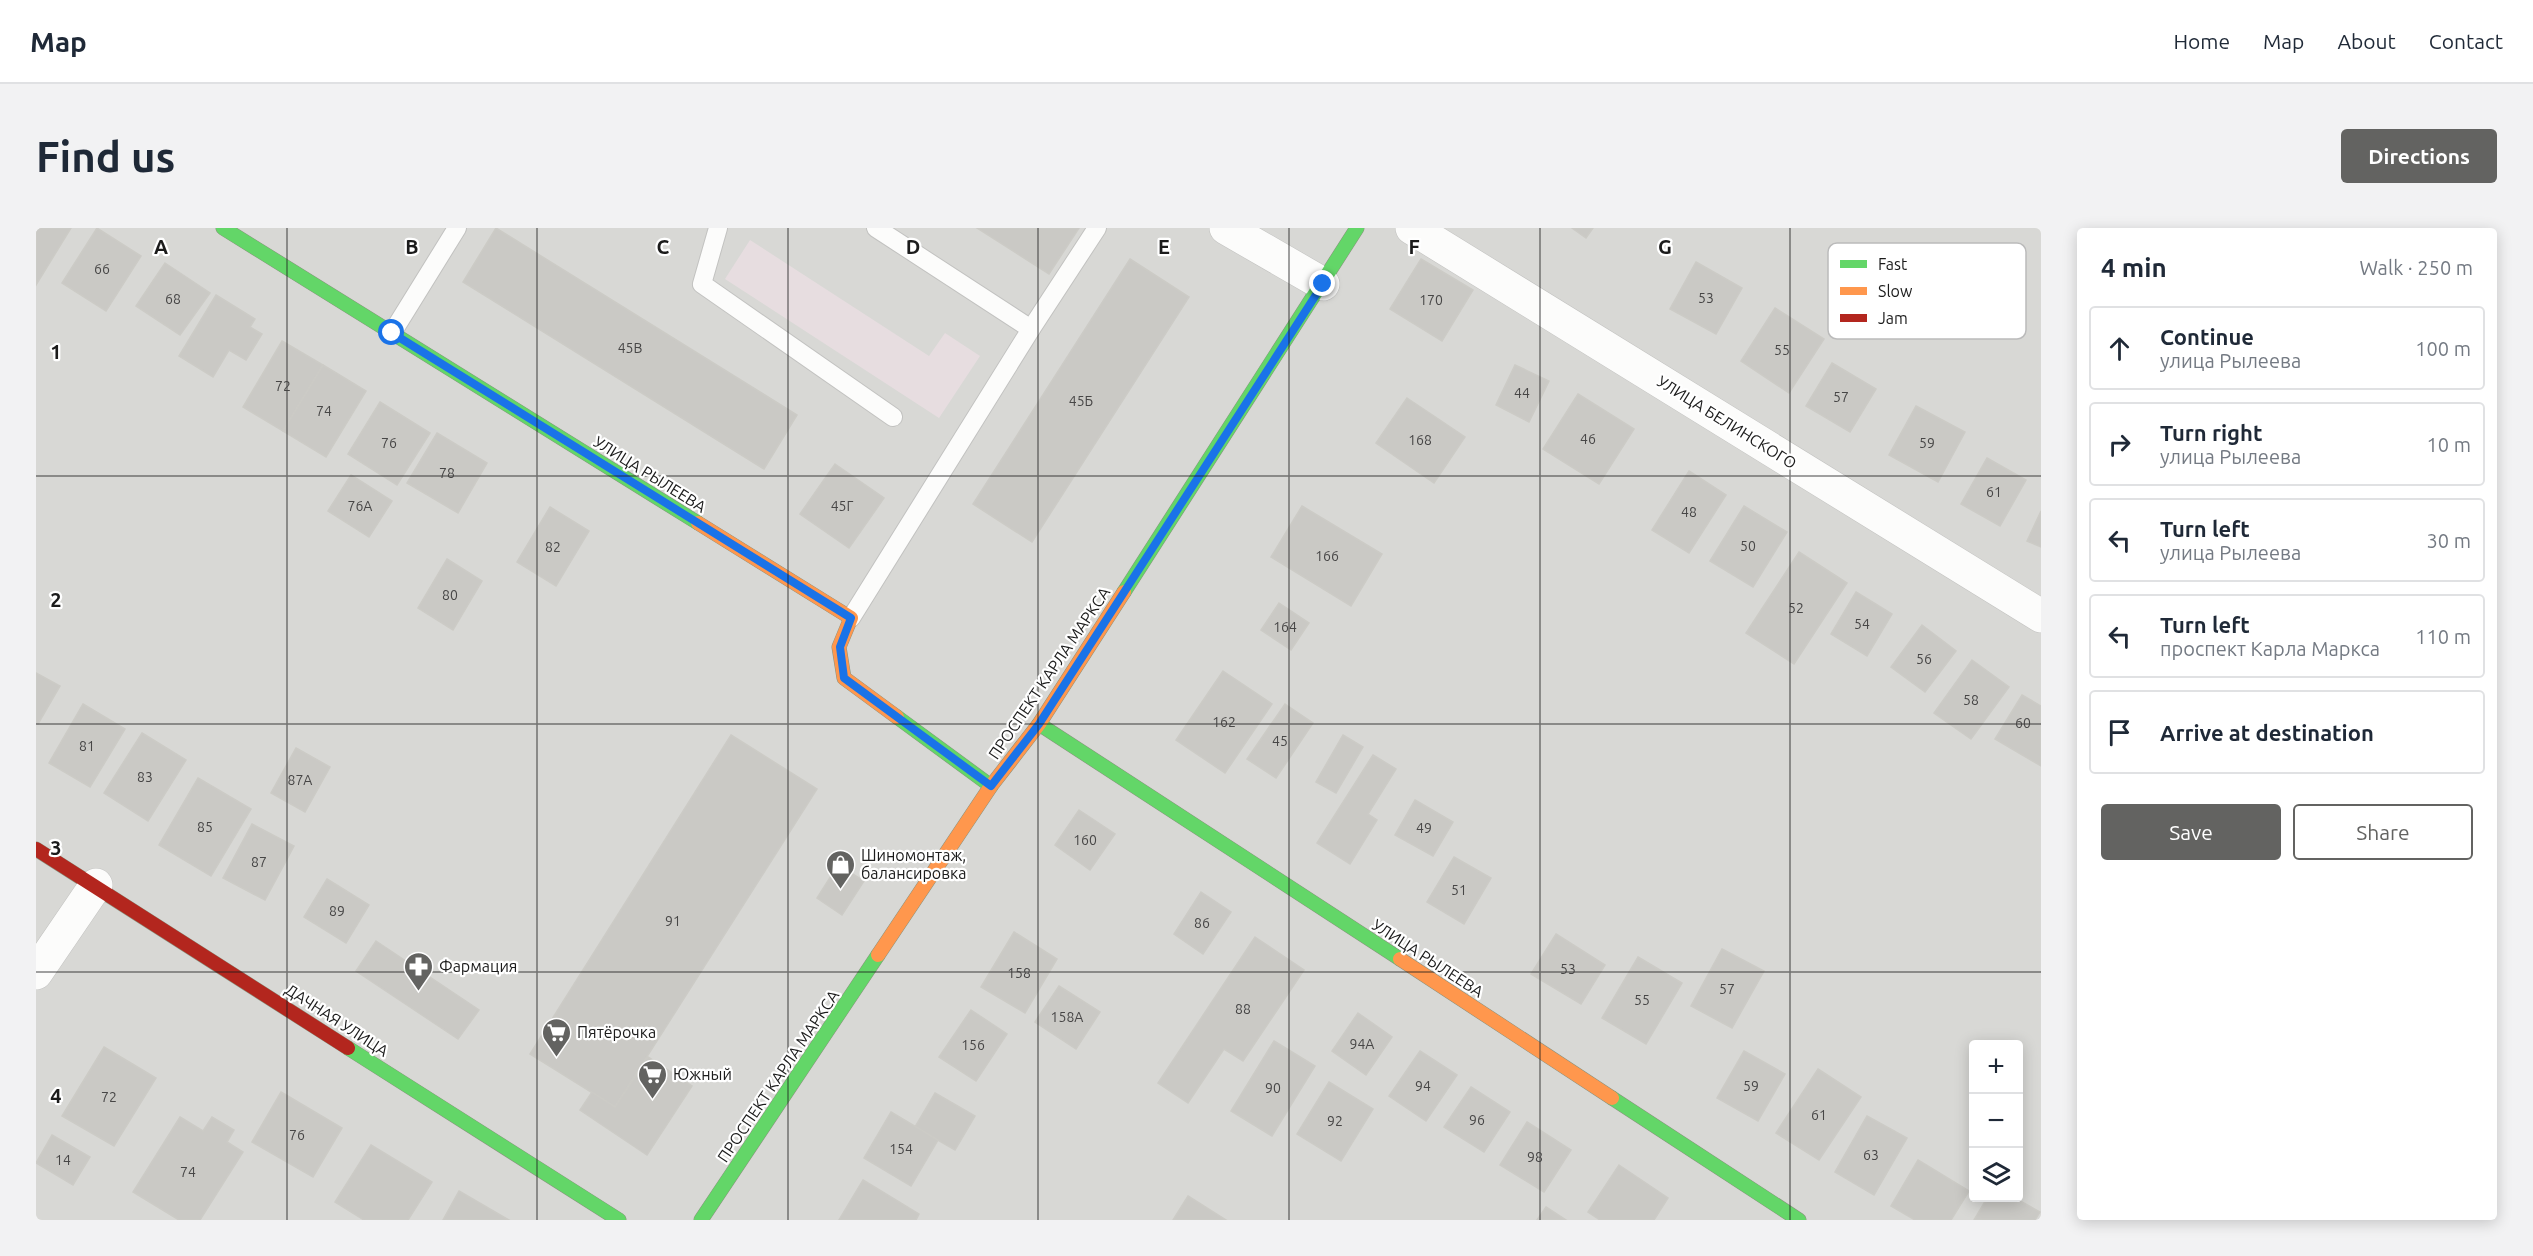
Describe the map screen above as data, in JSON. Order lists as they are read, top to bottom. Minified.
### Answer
{"streets":{"street":["УЛИЦА БЕЛИНСКОГО","УЛИЦА РЫЛЕЕВА","ПРОСПЕКТ КАРЛА МАРКСА","ДАЧНАЯ УЛИЦА"]},"crossings":[["УЛИЦА РЫЛЕЕВА","ПРОСПЕКТ КАРЛА МАРКСА"]],"places":{"shop":["Шиномонтаж, балансировка"],"pharmacy":["Фармация"],"supermarket":["Пятёрочка","Южный"]},"house_numbers":["66","53","68","170","45В","55","72","44","57","45Б","74","46","168","76","59","78","61","76А","45Г","48","50","82","166","80","52","54","164","56","58","162","60","45","81","83","87А","85","49","160","87","51","89","91","86","53","158","57","55","88","158А","94А","156","94","59","90","72","61","96","92","76","154","63","98","14","74"],"legend":["Fast","Slow","Jam"],"page":{"header":"Map","nav":["Home","Map","About","Contact"],"buttons":["Directions",["Save","Share"]],"title":"Find us","heading":["4 min","Walk · 250 m"],"list":[["Continue","улица Рылеева","100 m"],["Turn right","улица Рылеева","10 m"],["Turn left","улица Рылеева","30 m"],["Turn left","проспект Карла Маркса","110 m"],"Arrive at destination"],"map_buttons":["+","−"]},"grid":{"columns":["A","B","C","D","E","F","G"],"rows":["1","2","3","4"]}}
